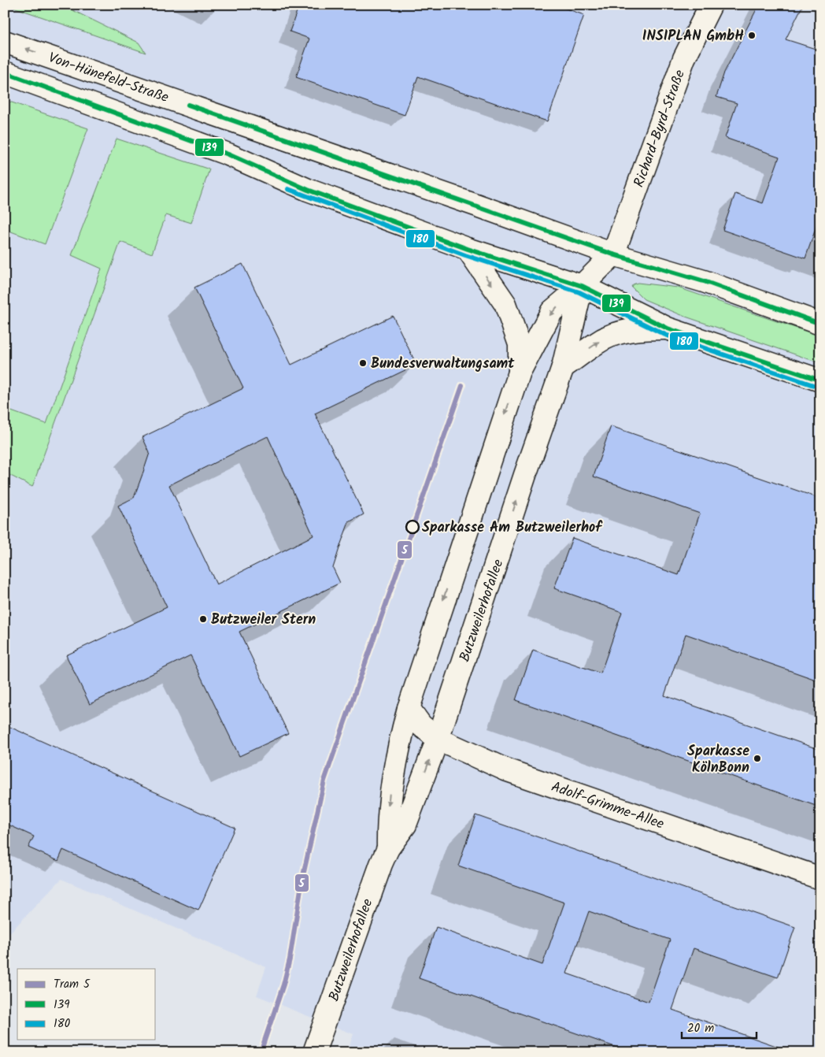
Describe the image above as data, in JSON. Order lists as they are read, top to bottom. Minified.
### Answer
{"streets":{"street":["Von-Hünefeld-Straße","Richard-Byrd-Straße","Butzweilerhofallee","Adolf-Grimme-Allee"]},"crossings":[["Von-Hünefeld-Straße","Richard-Byrd-Straße"],["Butzweilerhofallee","Adolf-Grimme-Allee"]],"places":["INSIPLAN GmbH","Bundesverwaltungsamt","Sparkasse Am Butzweilerhof","Butzweiler Stern","Sparkasse KölnBonn"],"lines":["transit line 139","transit line 180","tram line 5"],"legend":["Tram 5","139","180"],"scale_bar":"20 m"}
